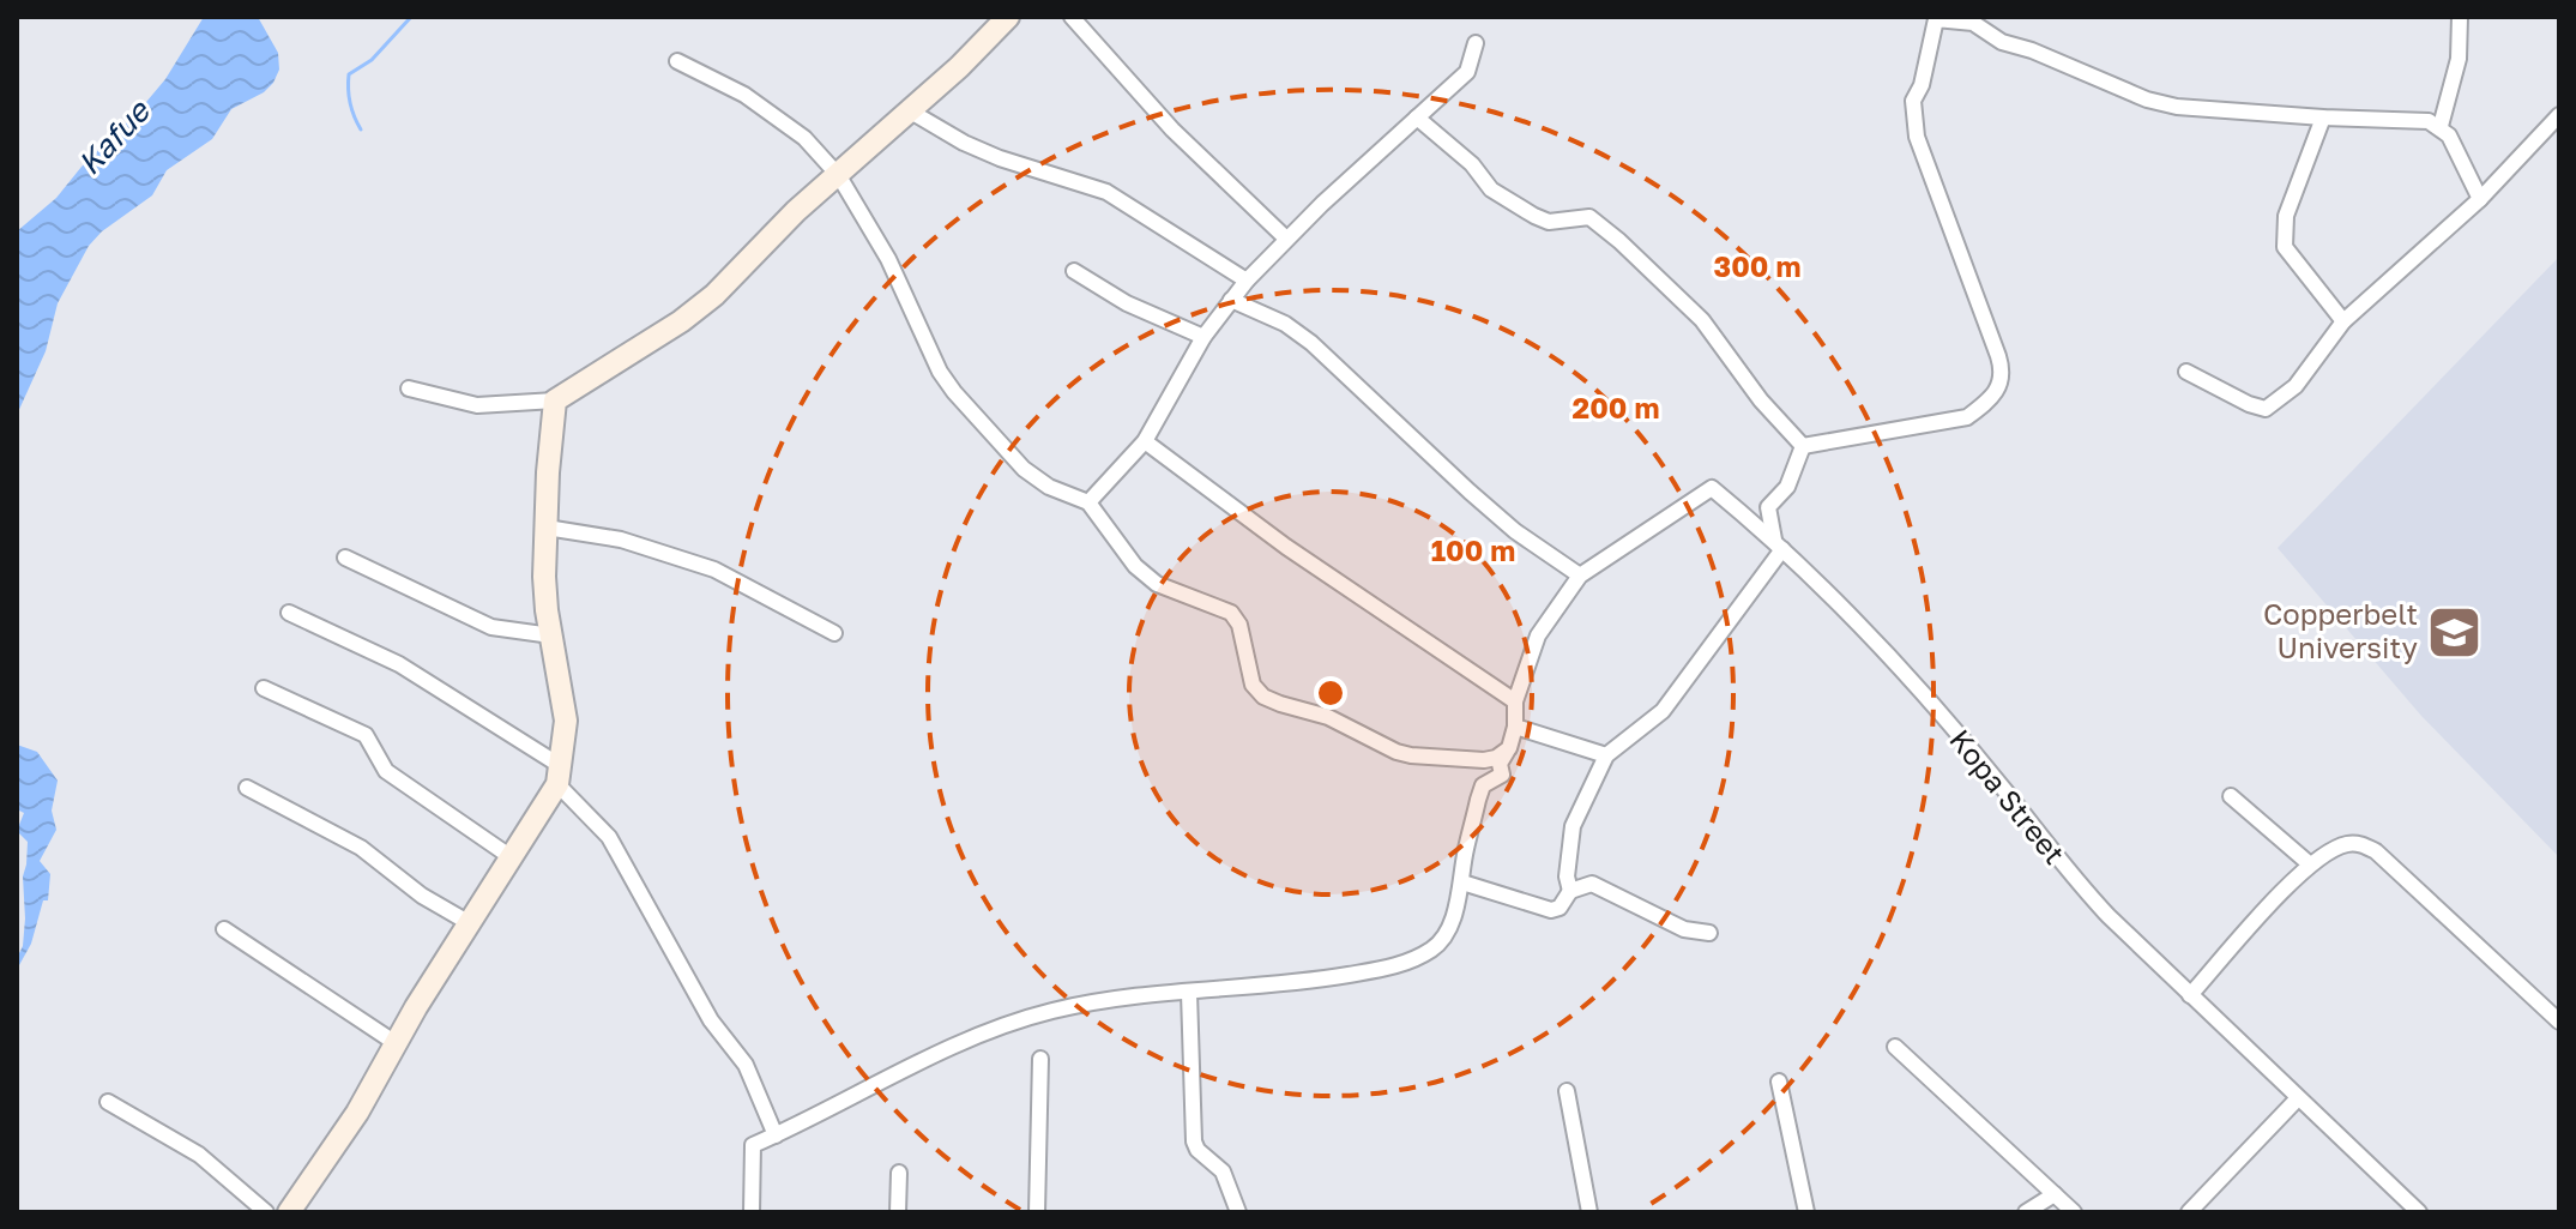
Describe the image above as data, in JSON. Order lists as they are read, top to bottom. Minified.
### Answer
{"streets":{"street":["Kopa Street"]},"water":["Kafue"],"places":{"school or university":["Copperbelt University"]},"rings":["300 m","200 m","100 m"]}
